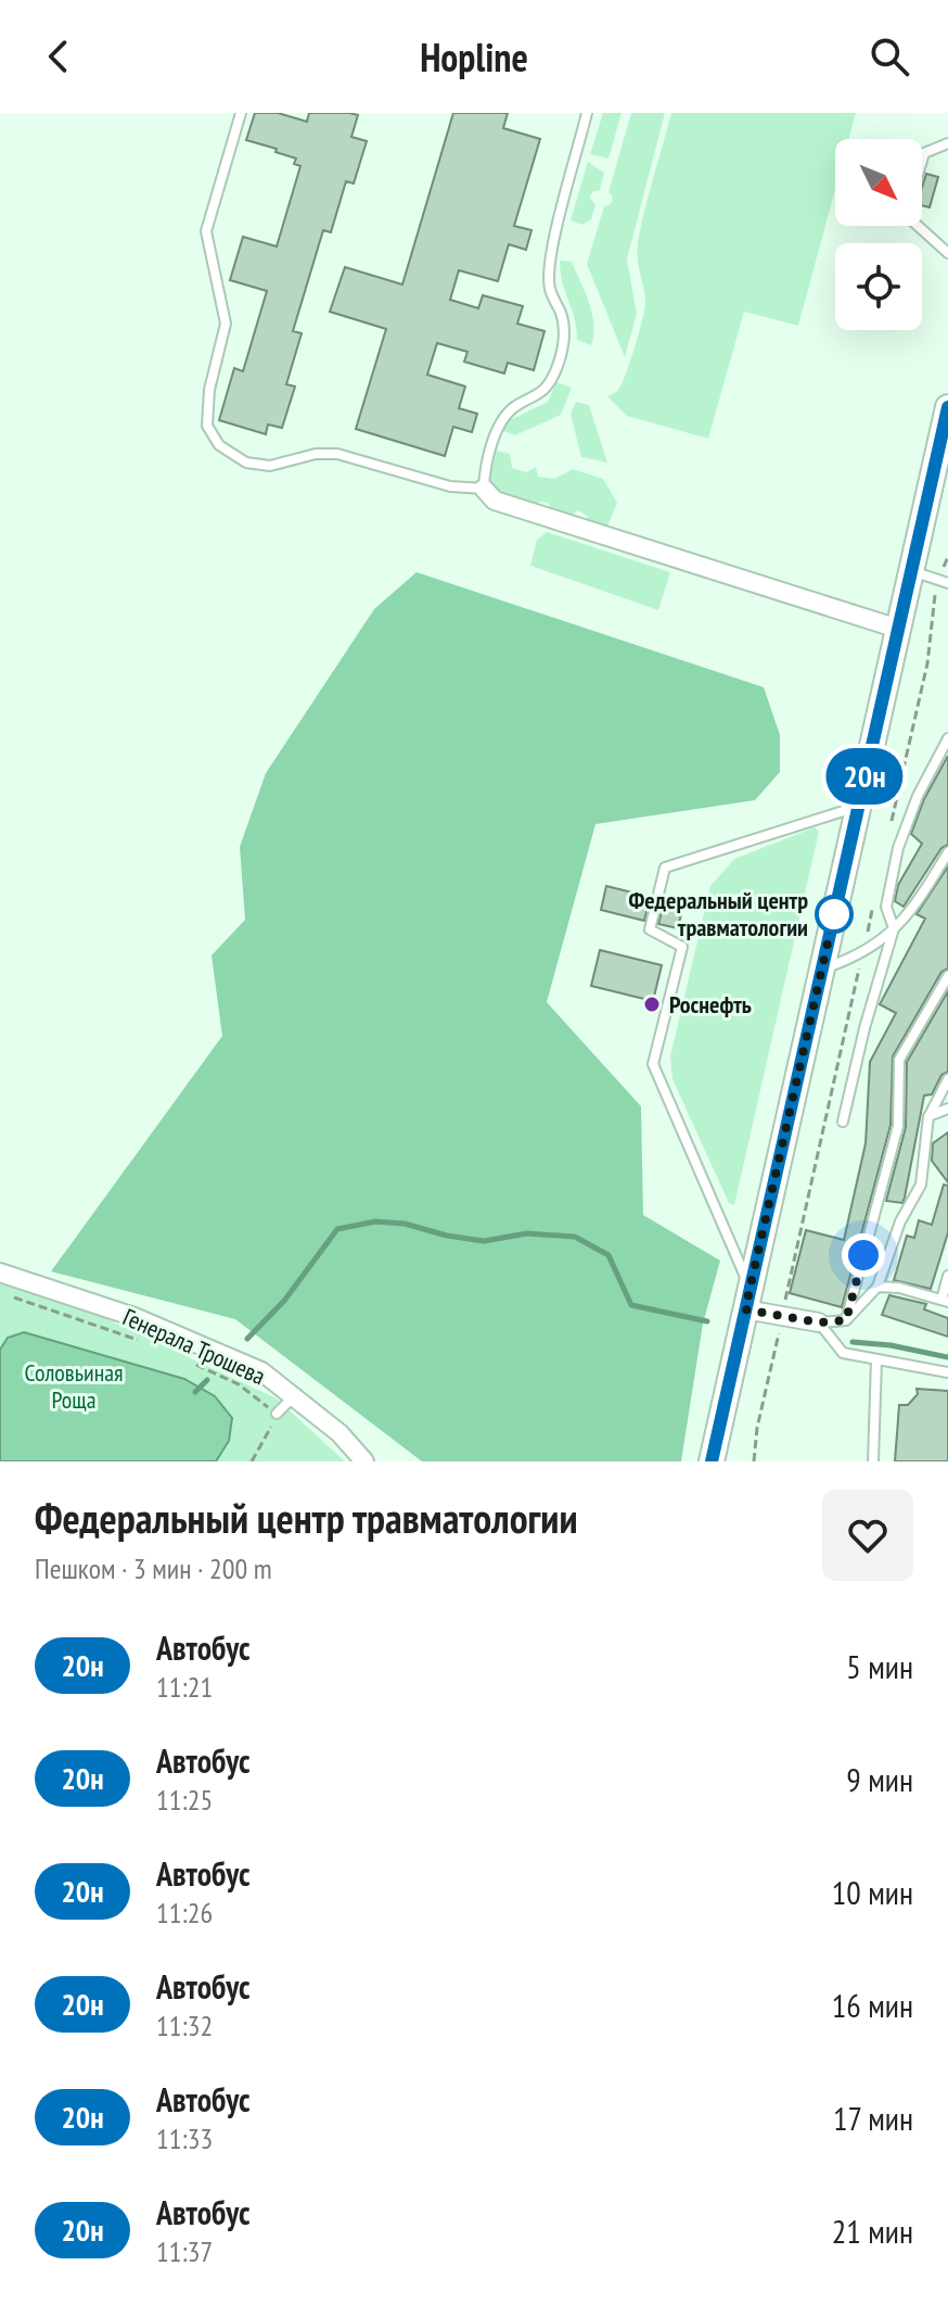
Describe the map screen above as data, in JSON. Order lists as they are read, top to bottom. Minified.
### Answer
{"streets":{"street":["Генерала Трошева"]},"parks":["Соловьиная Роща"],"places":["Федеральный центр травматологии","Роснефть"],"lines":["bus line 20н"],"north":"bottom right","page":{"header":"Hopline","on_map":"20н","heading":["Федеральный центр травматологии","Пешком · 3 мин · 200 m"],"list":[{"mark":"20н","name":"Автобус","note":"11:21","value":"5 мин"},{"mark":"20н","name":"Автобус","note":"11:25","value":"9 мин"},{"mark":"20н","name":"Автобус","note":"11:26","value":"10 мин"},{"mark":"20н","name":"Автобус","note":"11:32","value":"16 мин"},{"mark":"20н","name":"Автобус","note":"11:33","value":"17 мин"},{"mark":"20н","name":"Автобус","note":"11:37","value":"21 мин"}]}}
